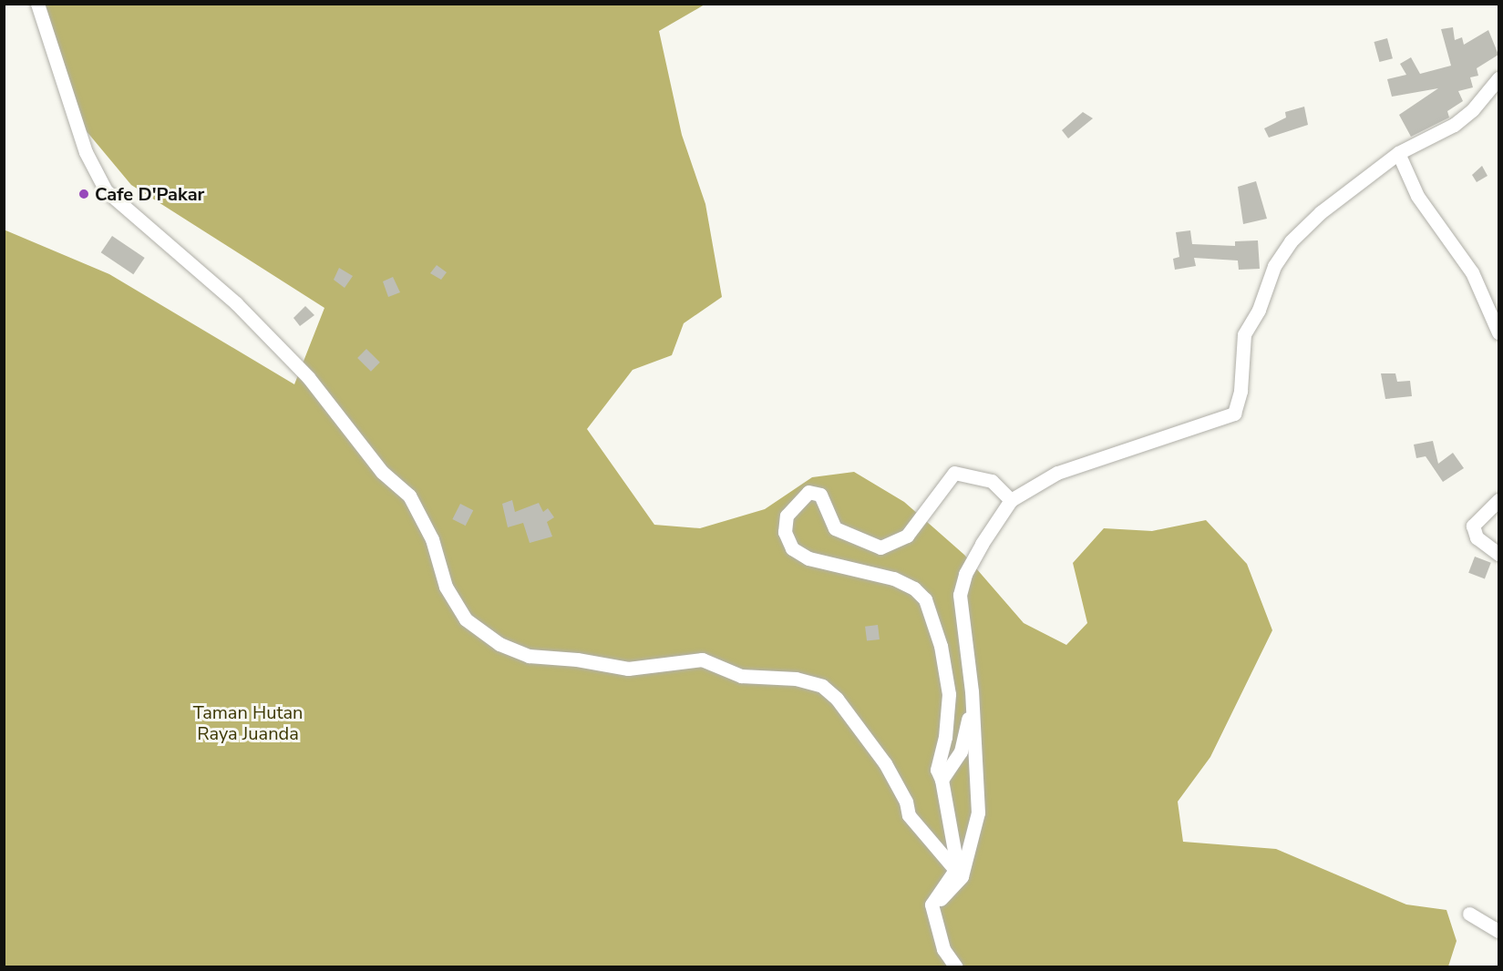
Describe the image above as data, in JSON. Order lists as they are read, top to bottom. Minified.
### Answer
{"parks":["Taman Hutan Raya Juanda"],"places":["Cafe D'Pakar"]}
